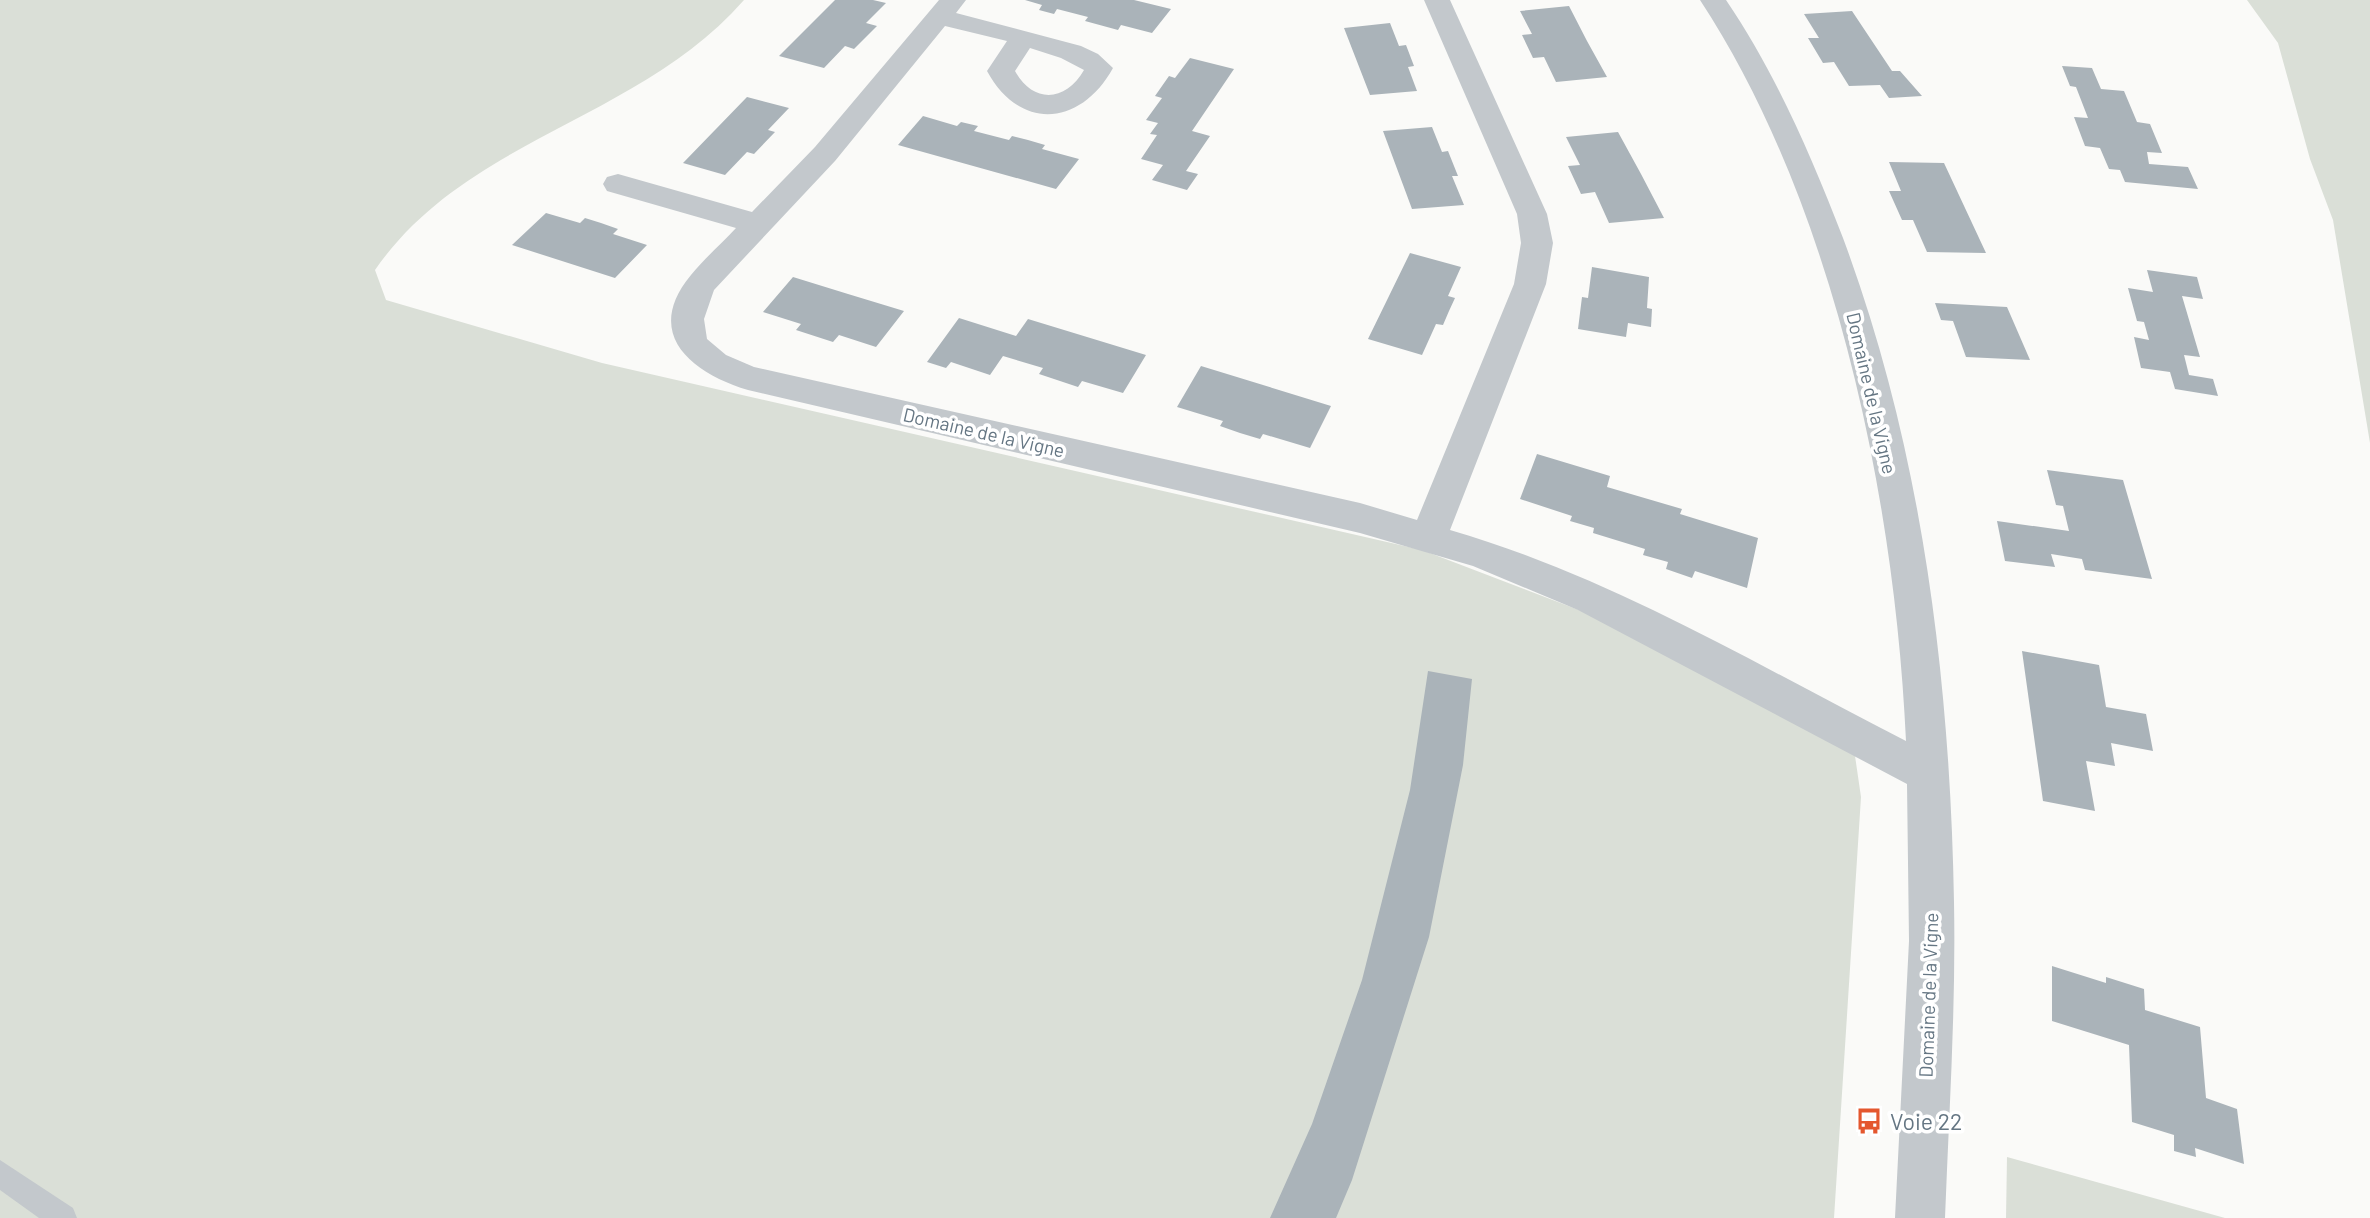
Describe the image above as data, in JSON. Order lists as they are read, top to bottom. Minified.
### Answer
{"streets":{"street":["Domaine de la Vigne"]},"places":{"bus stop":["Voie 22"]}}
